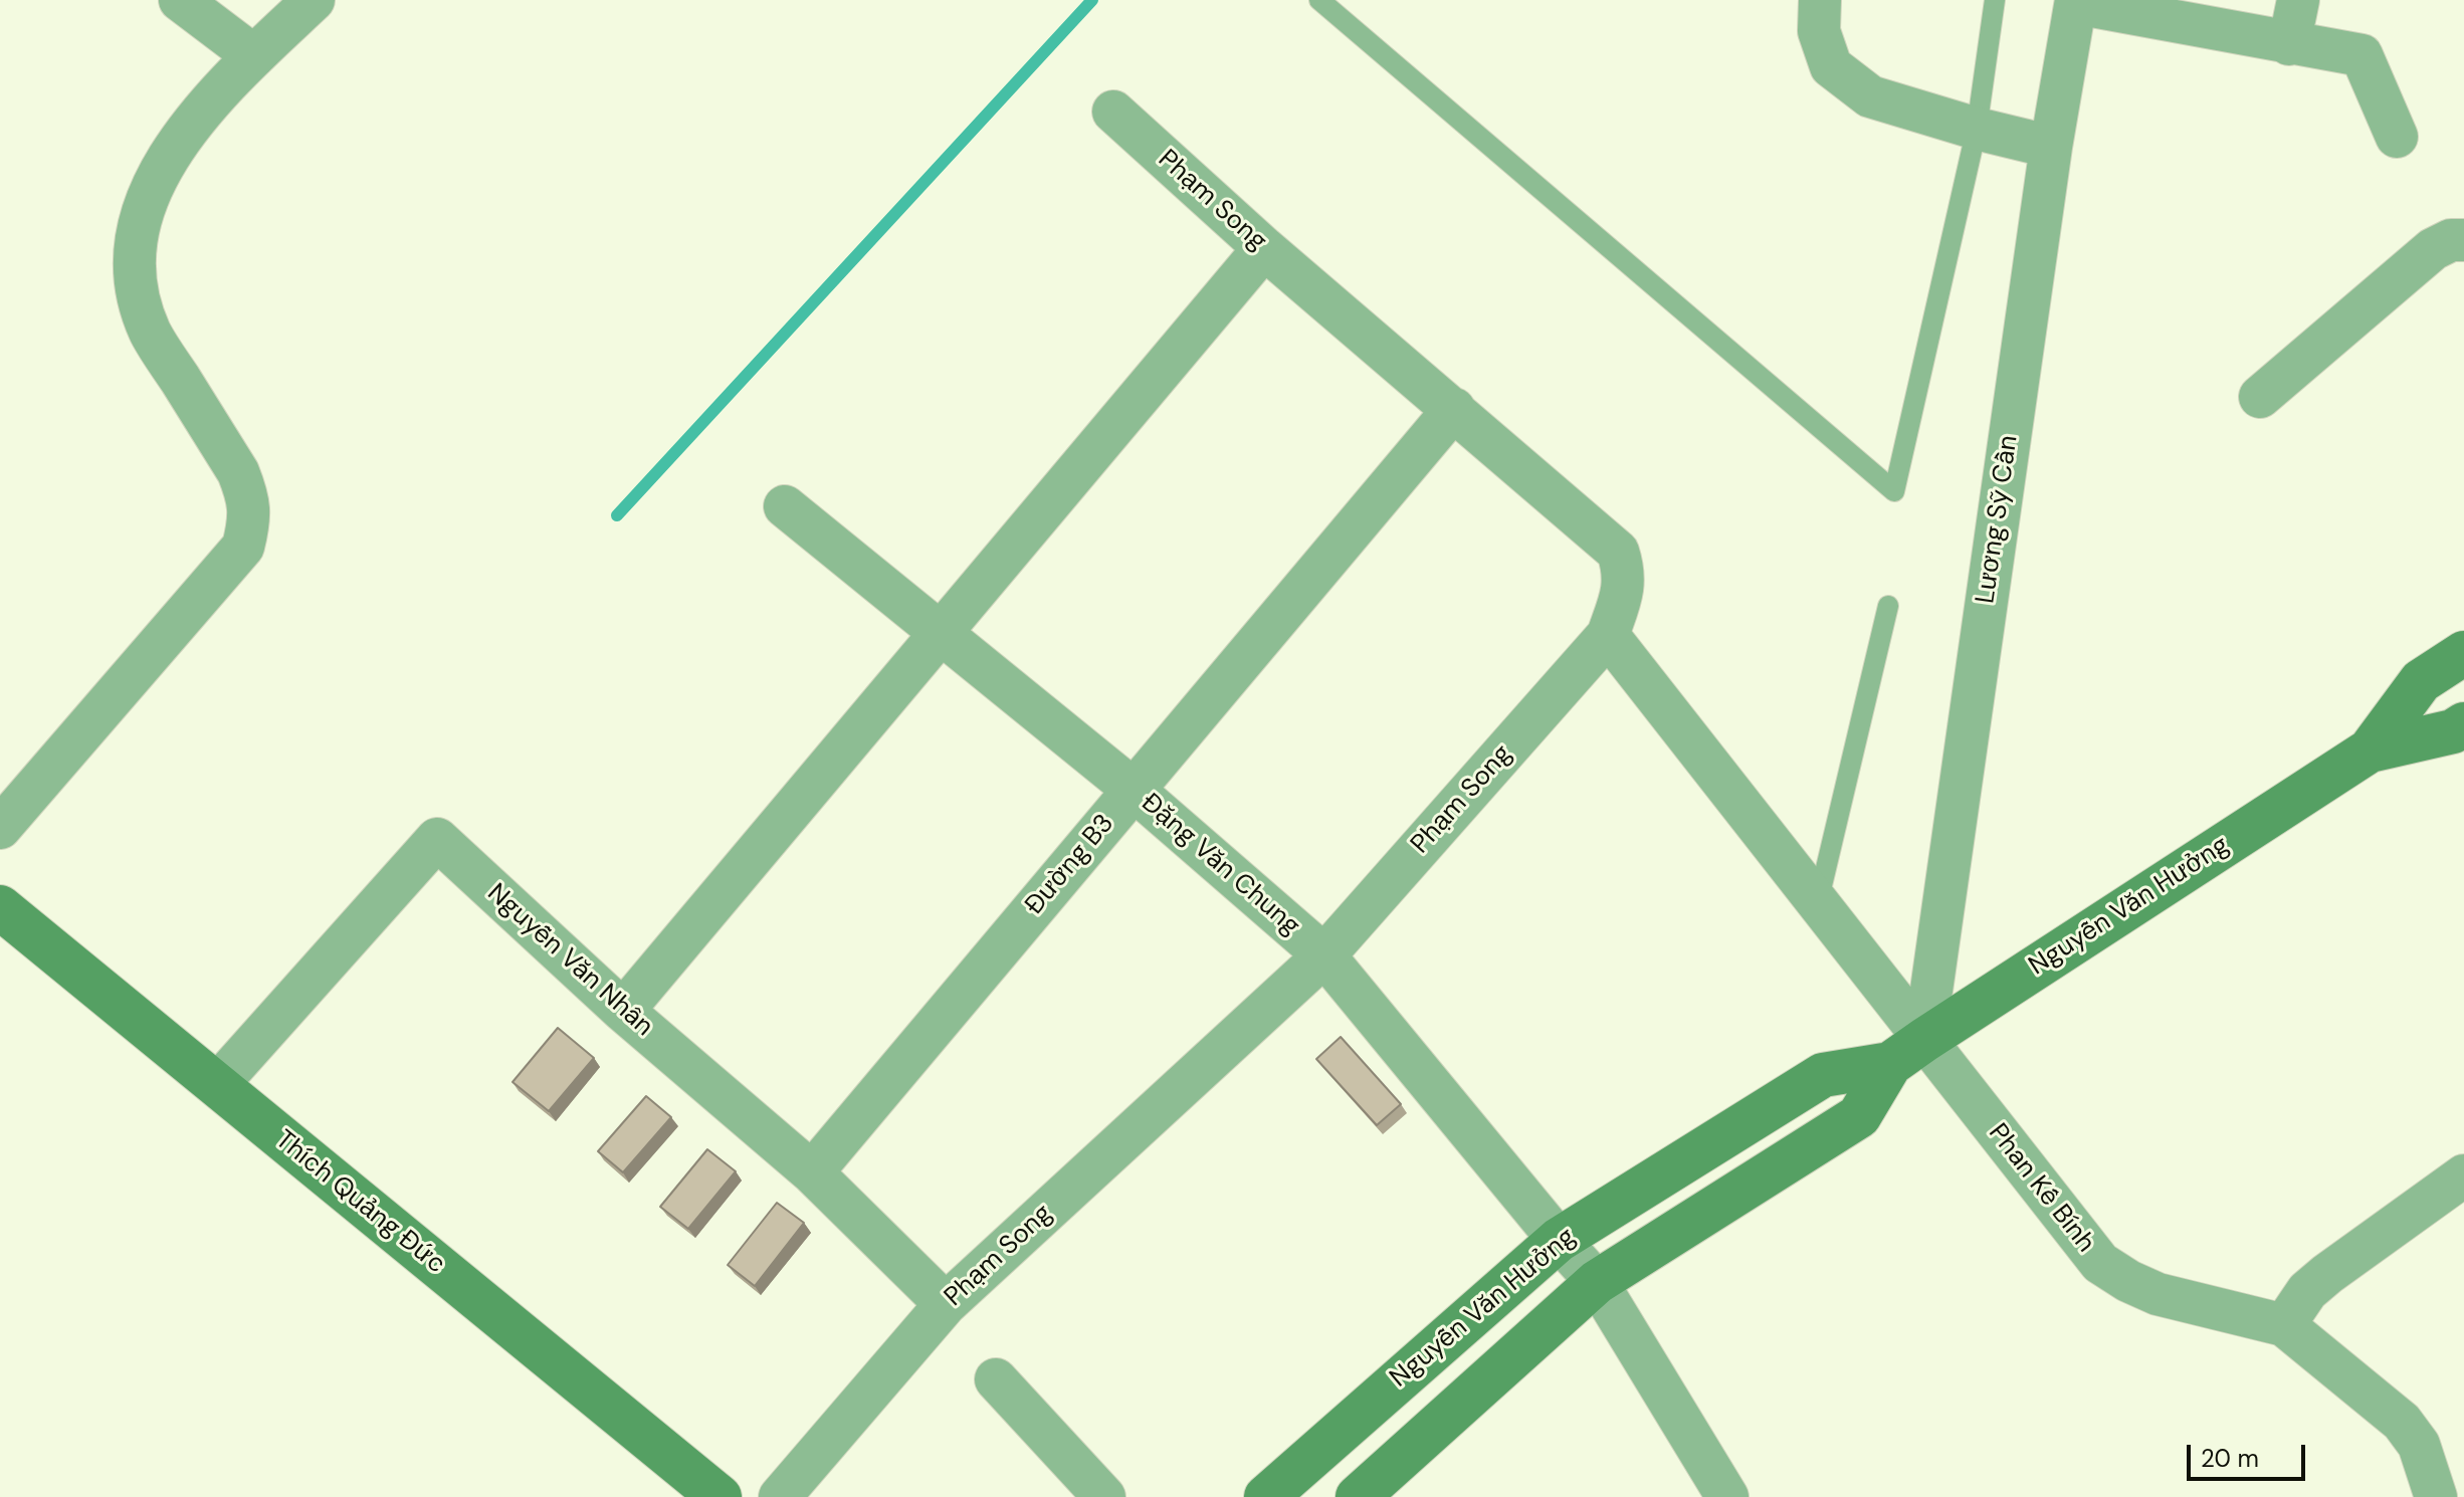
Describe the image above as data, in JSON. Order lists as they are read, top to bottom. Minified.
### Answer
{"streets":{"street":["Phạm Song","Lương Sỹ Cần","Đường B3","Đặng Văn Chung","Nguyễn Văn Hưởng","Nguyễn Văn Nhân","Phan Kế Bính","Thích Quảng Đức"]},"crossings":[["Phạm Song","Đường B3"],["Phạm Song","Đặng Văn Chung"],["Phạm Song","Nguyễn Văn Nhân"],["Phạm Song","Phan Kế Bính"],["Lương Sỹ Cần","Nguyễn Văn Hưởng"],["Lương Sỹ Cần","Phan Kế Bính"],["Đường B3","Đặng Văn Chung"],["Đường B3","Nguyễn Văn Nhân"],["Đặng Văn Chung","Nguyễn Văn Hưởng"],["Nguyễn Văn Hưởng","Phan Kế Bính"],["Nguyễn Văn Nhân","Thích Quảng Đức"]],"scale_bar":"20 m"}
